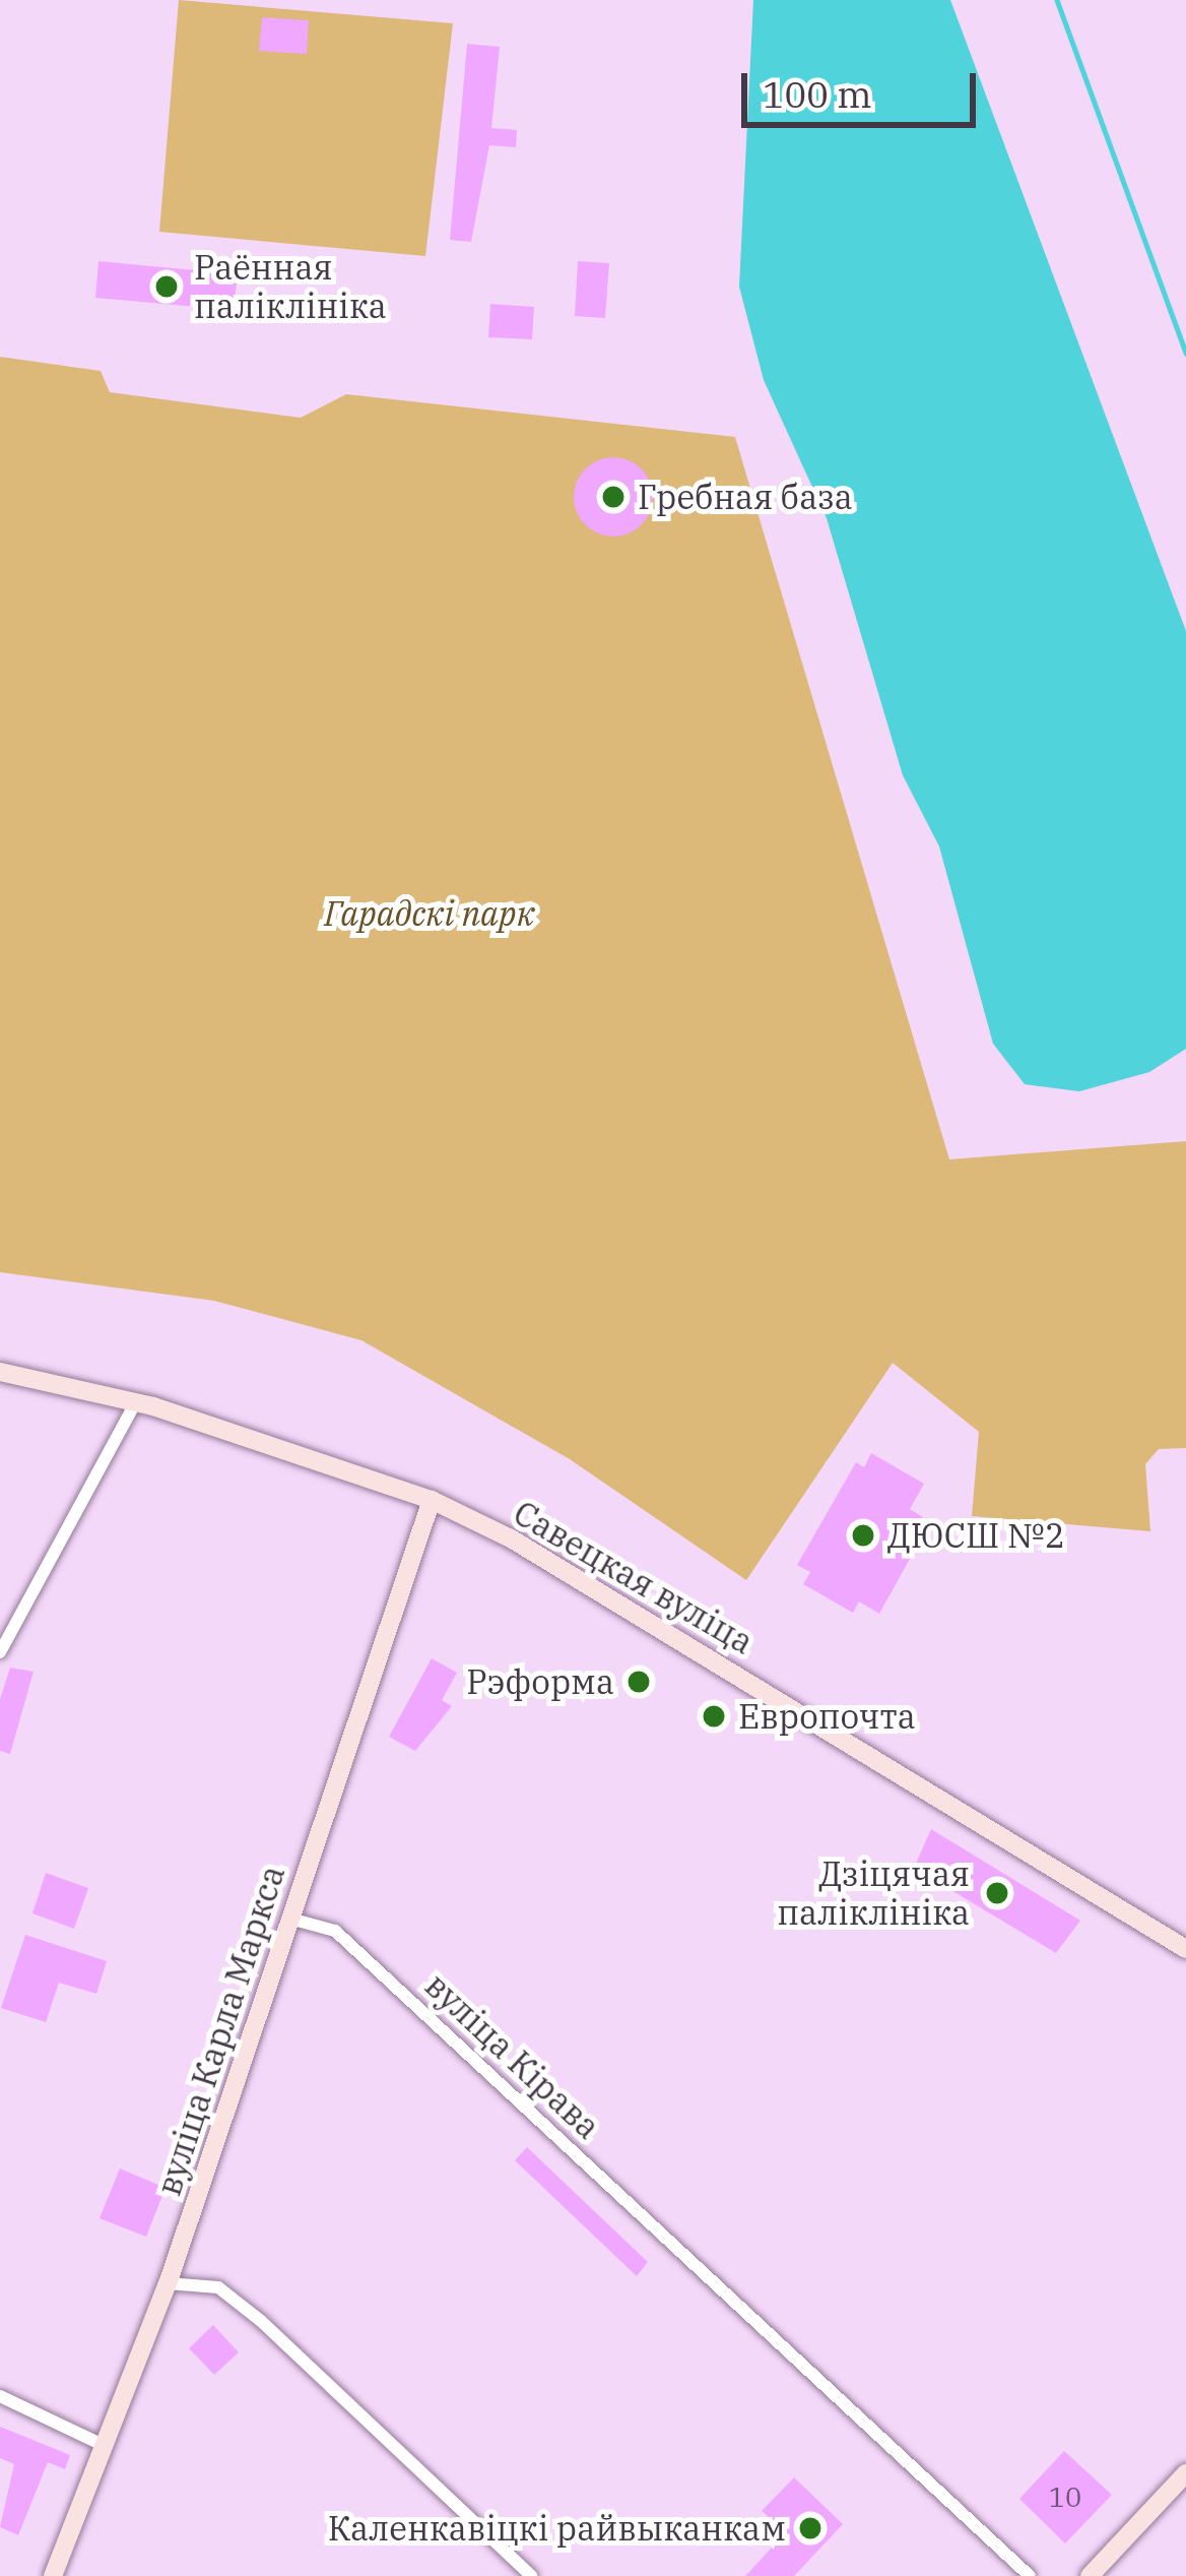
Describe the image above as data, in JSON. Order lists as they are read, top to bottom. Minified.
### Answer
{"streets":{"main road":["Савецкая вуліца","вуліца Карла Маркса"],"street":["вуліца Кірава"]},"crossings":[["Савецкая вуліца","вуліца Карла Маркса"],["вуліца Карла Маркса","вуліца Кірава"]],"parks":["Гарадскі парк"],"places":["Раённая паліклініка","Гребная база","ДЮСШ №2","Рэформа","Европочта","Дзіцячая паліклініка","Каленкавіцкі райвыканкам"],"house_numbers":["10"],"scale_bar":"100 m"}
